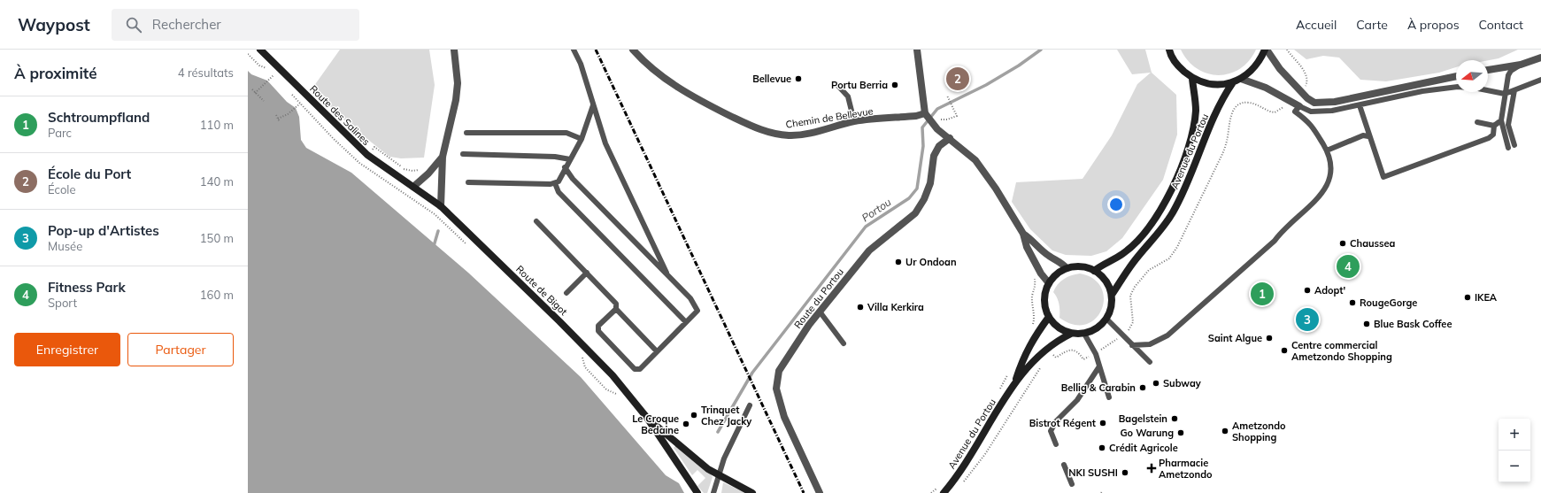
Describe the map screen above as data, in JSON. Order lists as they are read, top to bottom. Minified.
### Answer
{"streets":{"main road":["Route des Salines","Avenue du Portou","Route de Bigot"],"street":["Chemin de Bellevue","Route du Portou"]},"crossings":[["Route des Salines","Route de Bigot"]],"water":["Portou"],"places":{"other":["Bellevue","Portu Berria","Chaussea","Ur Ondoan","Adopt'","IKEA","RougeGorge","Villa Kerkira","Blue Bask Coffee","Saint Algue","Centre commercial Ametzondo Shopping","Subway","Bellig & Carabin","Trinquet Chez Jacky","Bagelstein","Bistrot Régent","Le Croque Bedaine","Ametzondo Shopping","Go Warung","Crédit Agricole","NKI SUSHI"],"health":["Pharmacie Ametzondo"]},"north":"left","page":{"header":"Waypost","search":"Rechercher","nav":["Accueil","Carte","À propos","Contact"],"heading":["À proximité","4 résultats"],"pins":["2","4","1","3"],"list":[{"mark":"1","name":"Schtroumpfland","note":"Parc","value":"110 m"},{"mark":"2","name":"École du Port","note":"École","value":"140 m"},{"mark":"3","name":"Pop-up d'Artistes","note":"Musée","value":"150 m"},{"mark":"4","name":"Fitness Park","note":"Sport","value":"160 m"}],"buttons":["Enregistrer","Partager"],"map_buttons":["+","−"]}}
